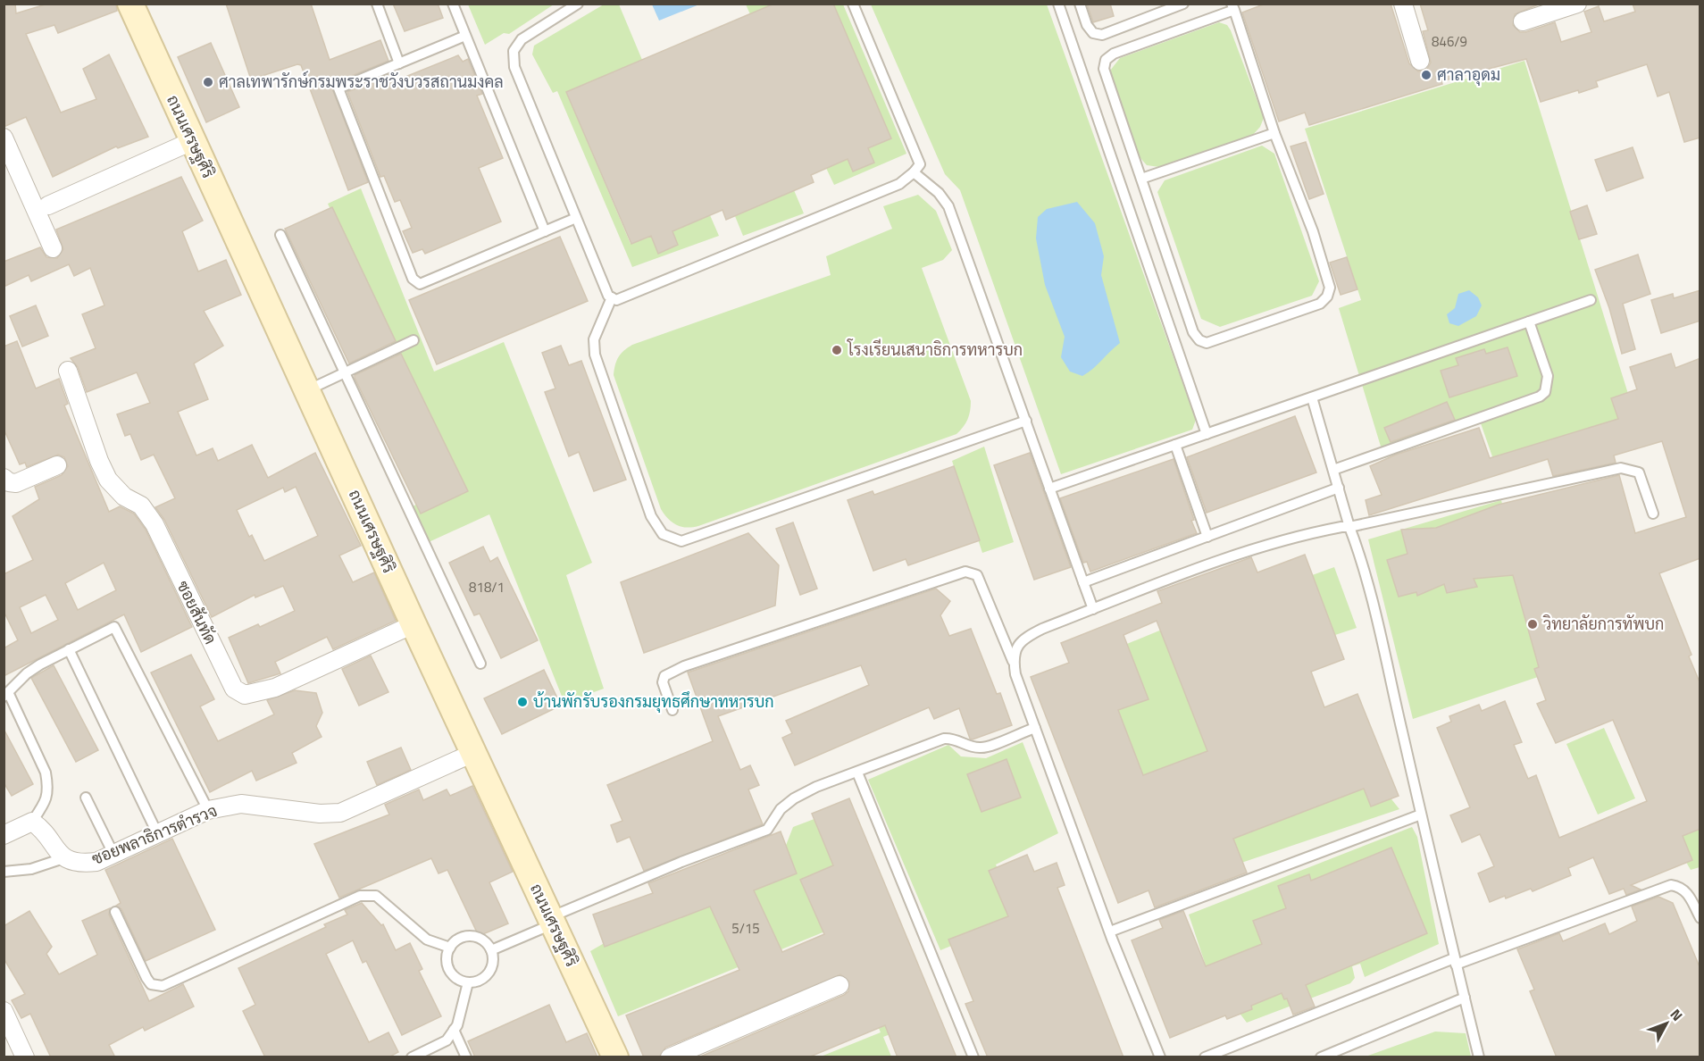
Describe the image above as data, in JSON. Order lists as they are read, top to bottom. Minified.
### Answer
{"streets":{"street":["ถนนเศรษฐศิริ","ซอยสันทัด","ซอยพลาธิการตำรวจ"]},"crossings":[["ถนนเศรษฐศิริ","ซอยสันทัด"],["ถนนเศรษฐศิริ","ซอยพลาธิการตำรวจ"]],"places":["ศาลาอุดม","ศาลเทพารักษ์กรมพระราชวังบวรสถานมงคล","โรงเรียนเสนาธิการทหารบก","วิทยาลัยการทัพบก","บ้านพักรับรองกรมยุทธศึกษาทหารบก"],"house_numbers":["846/9","818/1","5/15"],"north":"top right"}
